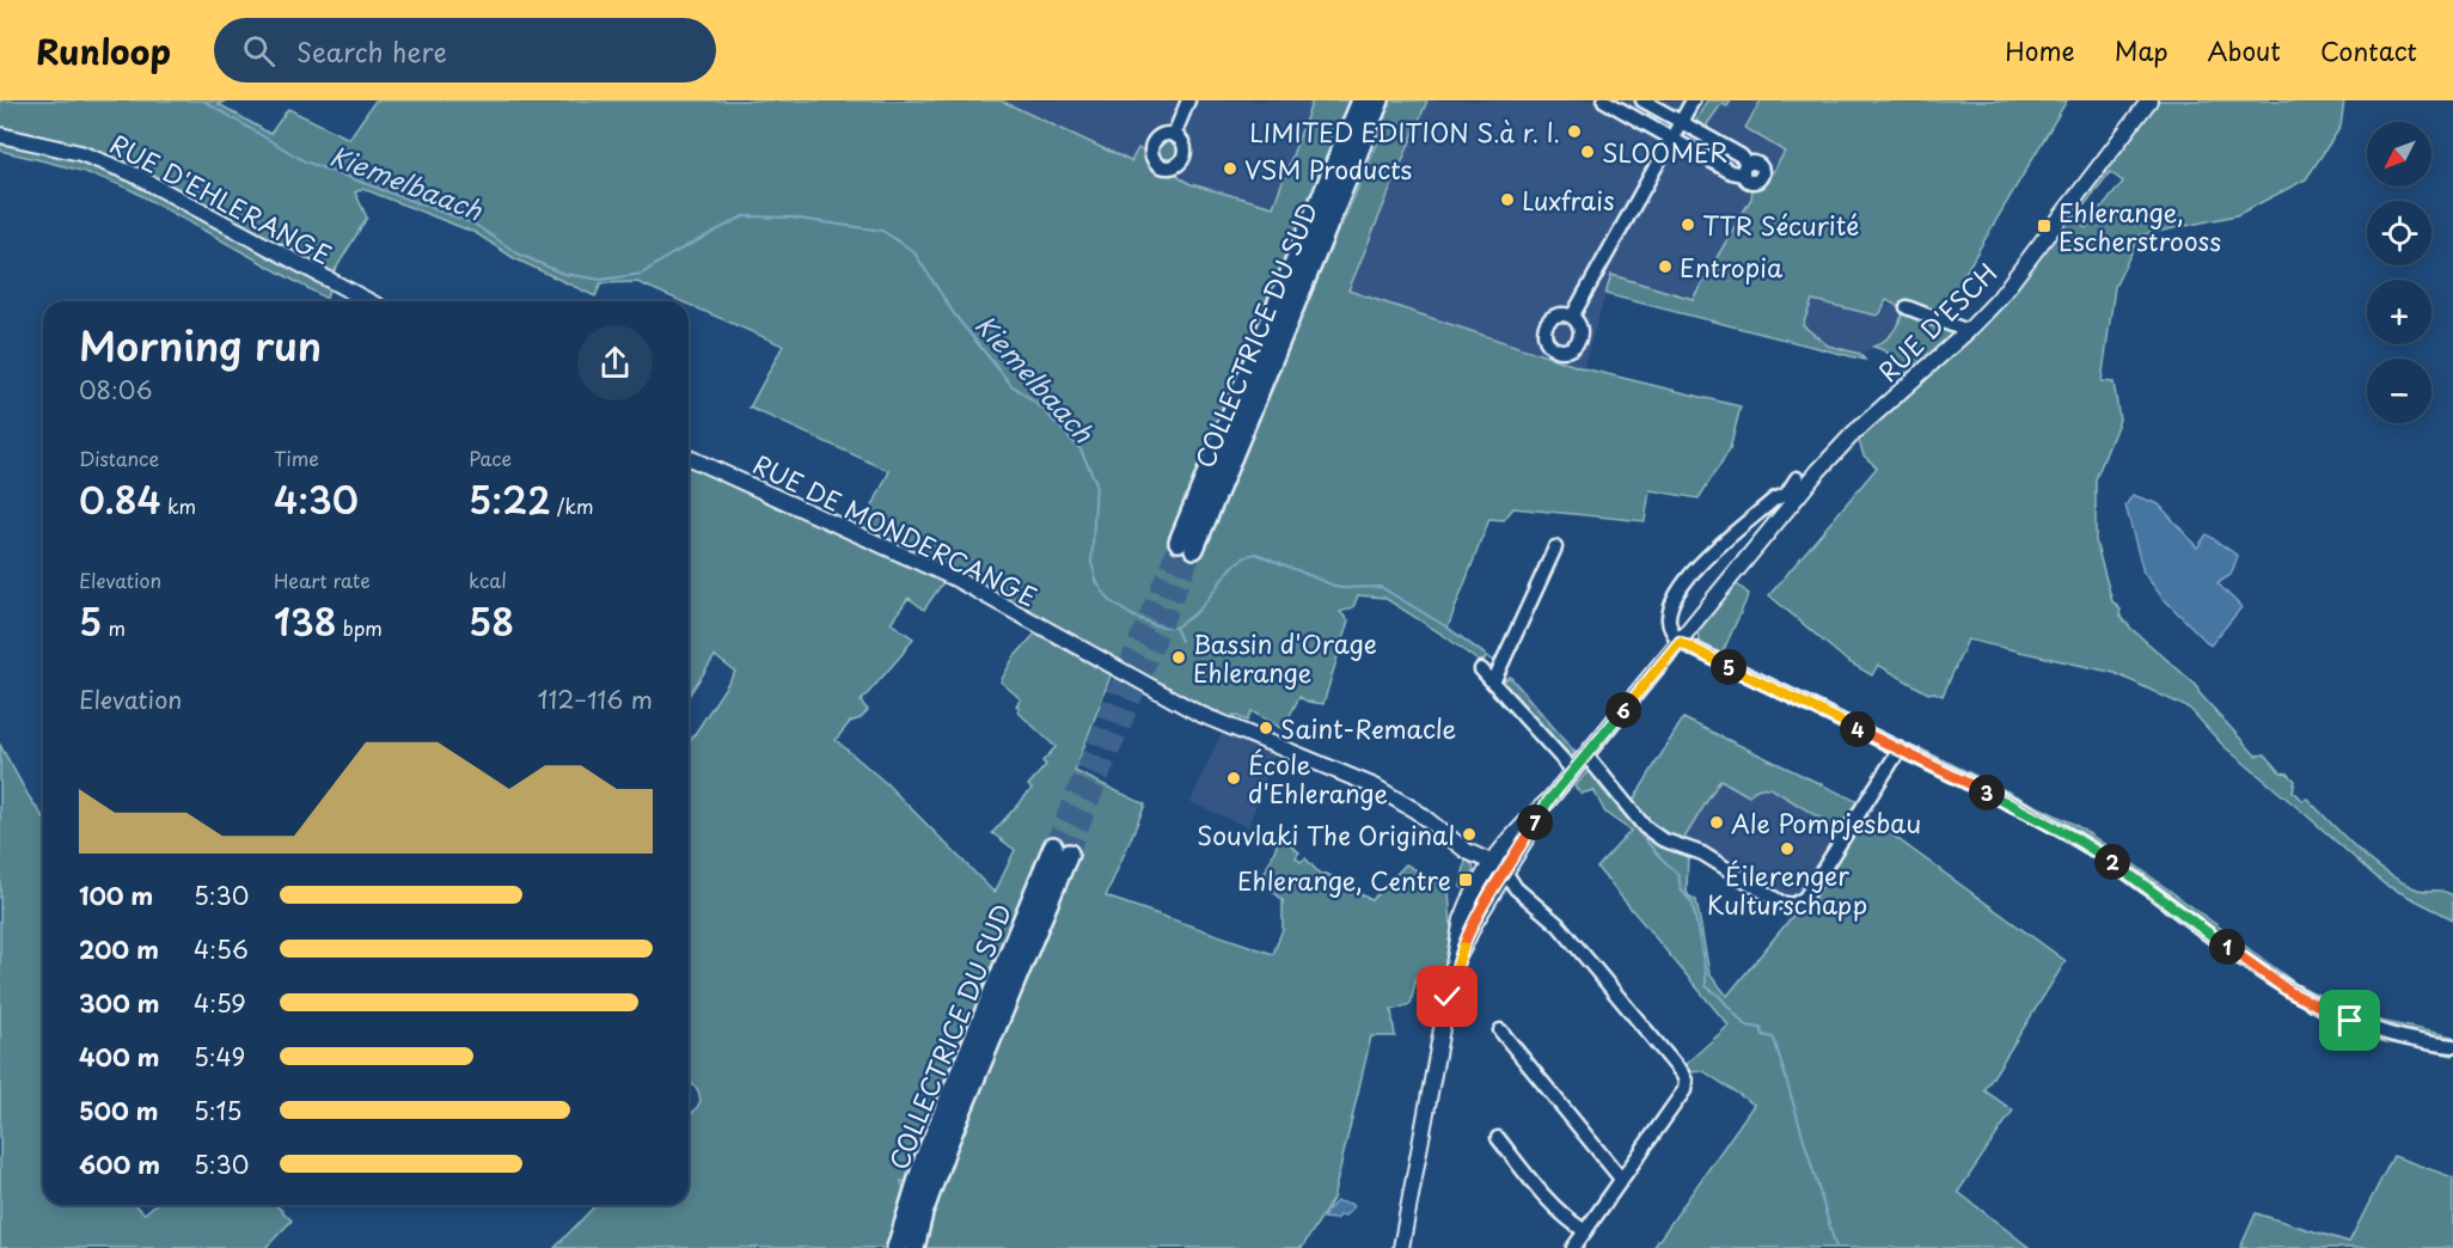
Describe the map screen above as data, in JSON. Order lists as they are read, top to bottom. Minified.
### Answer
{"streets":{"highway":["COLLECTRICE DU SUD"],"main road":["RUE D'EHLERANGE","RUE D'ESCH","RUE DE MONDERCANGE"]},"crossings":[["RUE D'ESCH","RUE DE MONDERCANGE"]],"water":["Kiemelbaach"],"places":{"other":["LIMITED EDITION S.à r. l.","SLOOMER","VSM Products","Luxfrais","TTR Sécurité","Entropia","Bassin d'Orage Ehlerange","Saint-Remacle","École d'Ehlerange","Ale Pompjesbau","Souvlaki The Original","Éilerenger Kulturschapp"],"transit":["Ehlerange, Escherstrooss","Ehlerange, Centre"]},"north":"bottom left","page":{"header":"Runloop","search":"Search here","nav":["Home","Map","About","Contact"],"map_buttons":["+","−"],"heading":["Morning run","08:06"],"stats":[["Distance","0.84 km"],["Time","4:30"],["Pace","5:22 /km"],["Elevation","5 m"],["Heart rate","138 bpm"],["kcal","58"]],"pins":["5","6","4","3","7","2","1"],"chart":["Elevation","112–116 m"],"list":[{"name":"100 m","note":"5:30"},{"name":"200 m","note":"4:56"},{"name":"300 m","note":"4:59"},{"name":"400 m","note":"5:49"},{"name":"500 m","note":"5:15"},{"name":"600 m","note":"5:30"}]}}
